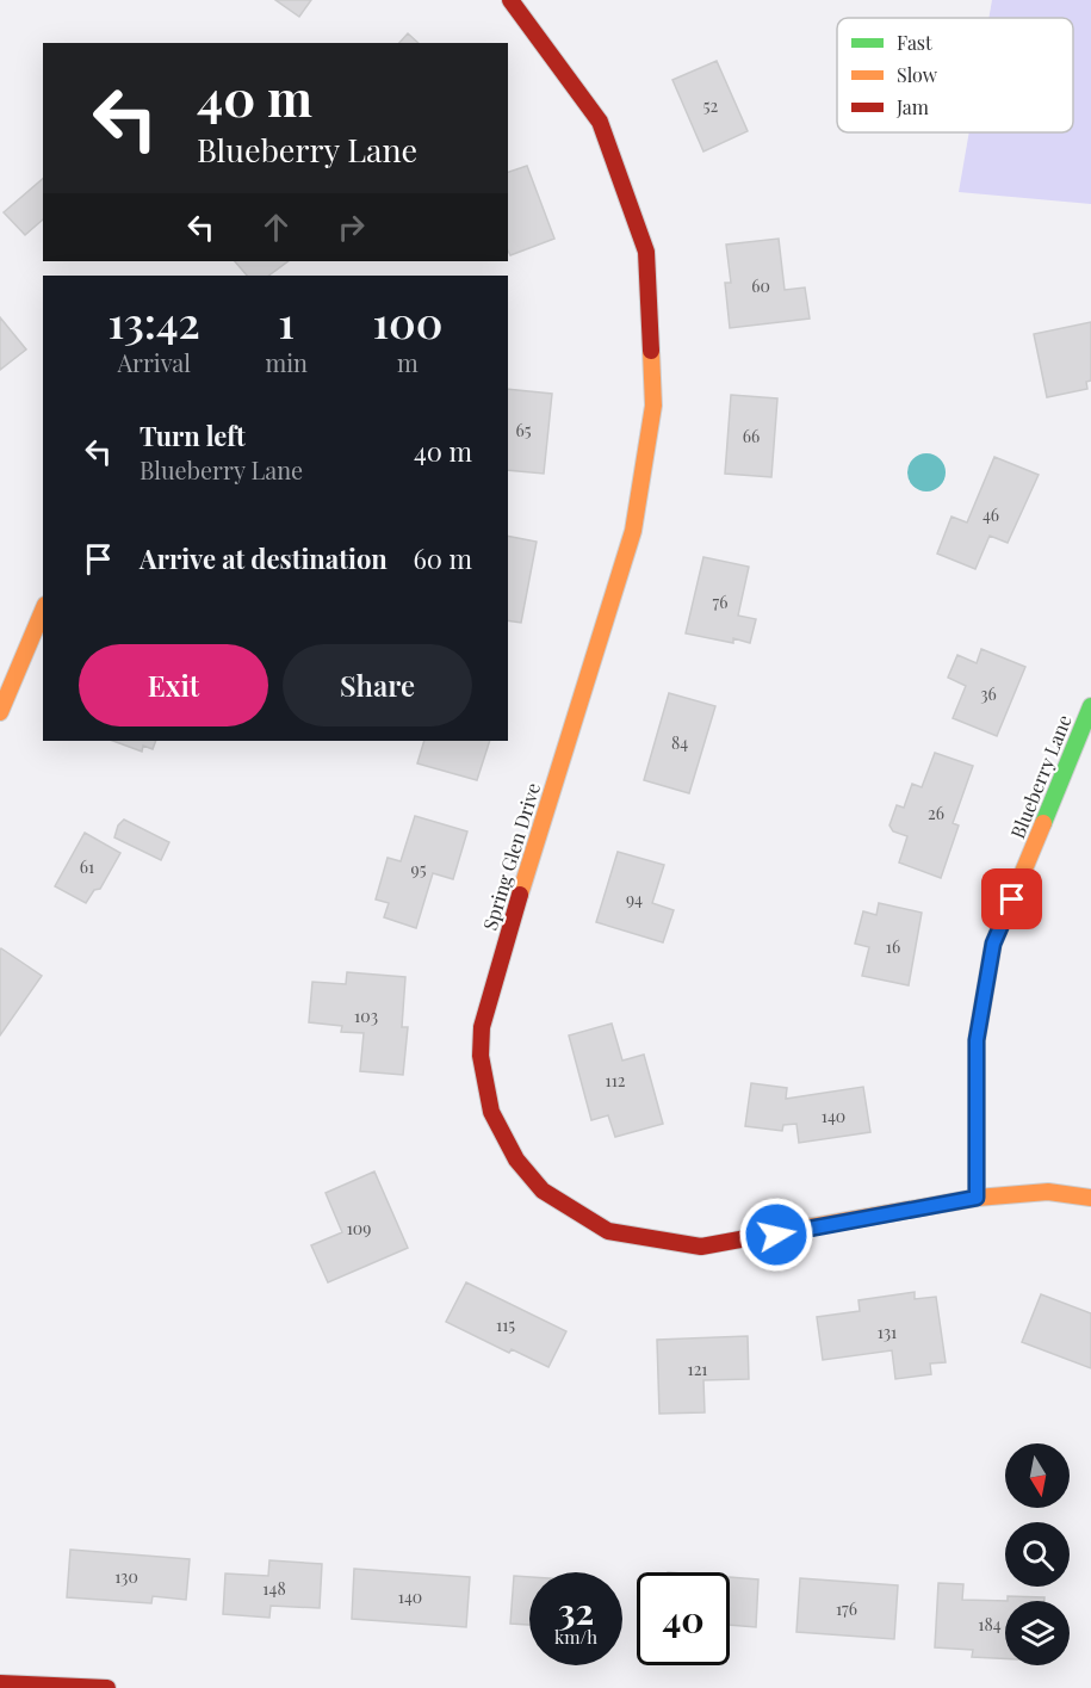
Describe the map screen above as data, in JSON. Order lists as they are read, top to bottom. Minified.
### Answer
{"streets":{"street":["Blueberry Lane","Spring Glen Drive"]},"crossings":[["Blueberry Lane","Spring Glen Drive"]],"house_numbers":["52","60","65","66","46","76","36","84","26","61","95","94","16","103","112","140","109","115","131","121","130","148","140","176","184"],"legend":["Fast","Slow","Jam"],"north":"bottom","page":{"turn":["40 m","Blueberry Lane"],"eta":["13:42","Arrival","1","min","100","m"],"list":[{"name":"Turn left","note":"Blueberry Lane","value":"40 m"},{"name":"Arrive at destination","value":"60 m"}],"buttons":["Exit","Share"],"speed":"32 km/h","limit":"40"}}
